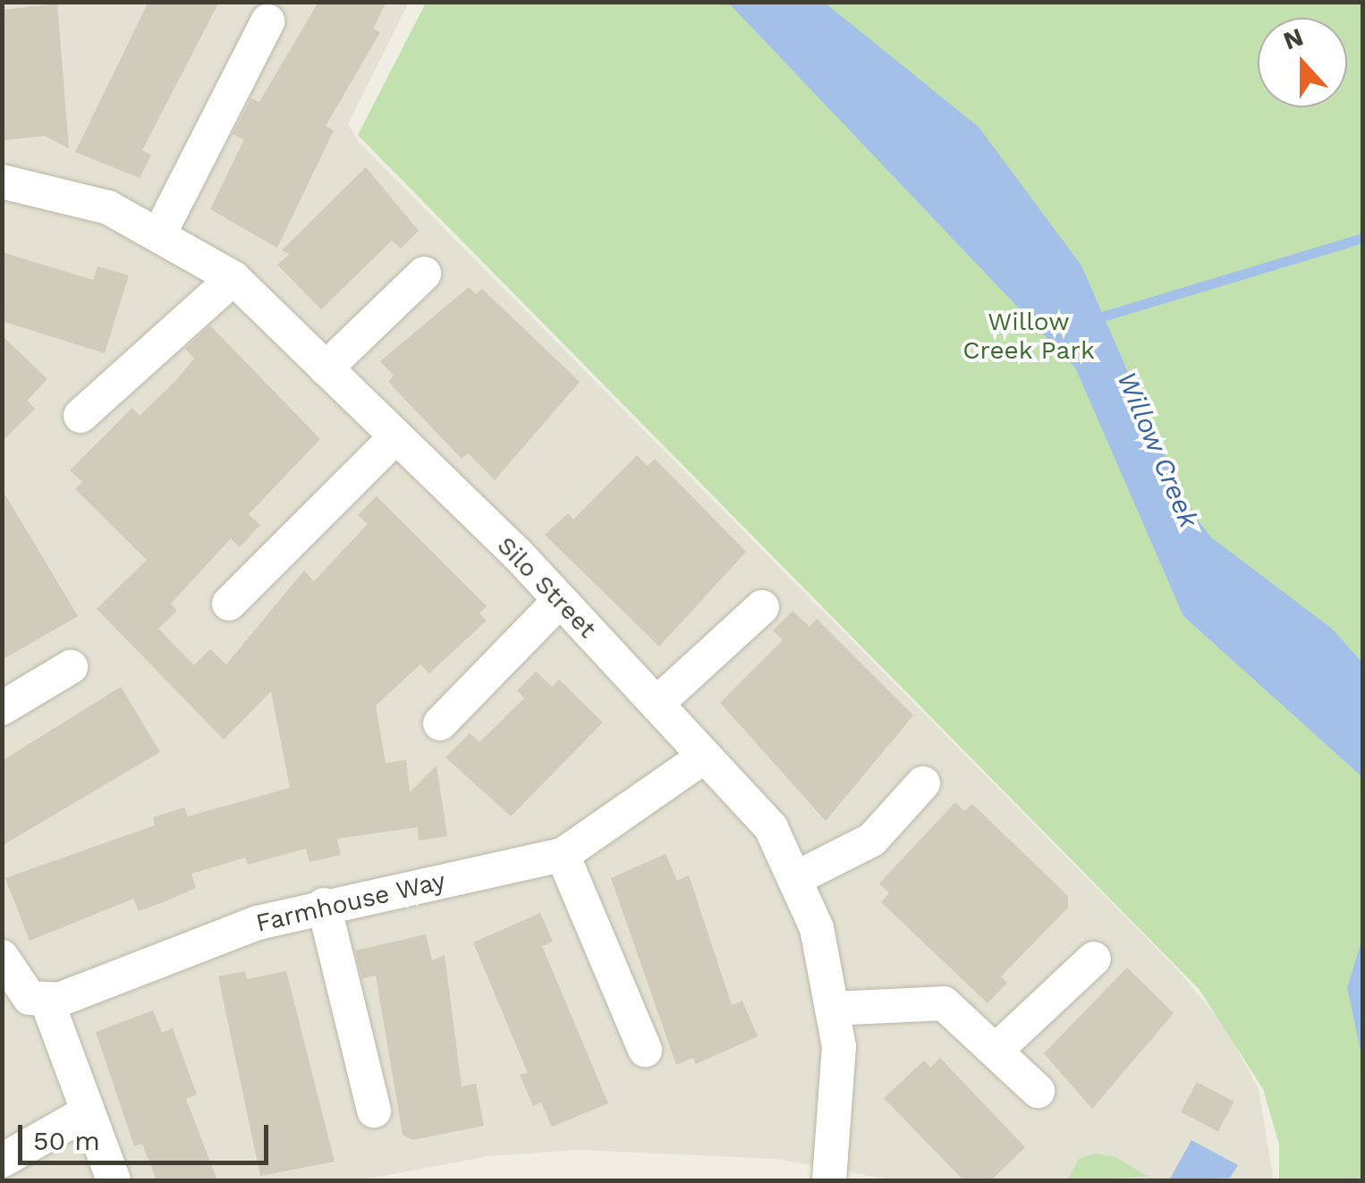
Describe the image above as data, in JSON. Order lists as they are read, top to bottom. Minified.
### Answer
{"streets":{"street":["Silo Street","Farmhouse Way"]},"crossings":[["Silo Street","Farmhouse Way"]],"water":["Willow Creek"],"parks":["Willow Creek Park"],"scale_bar":"50 m","north":"top"}
